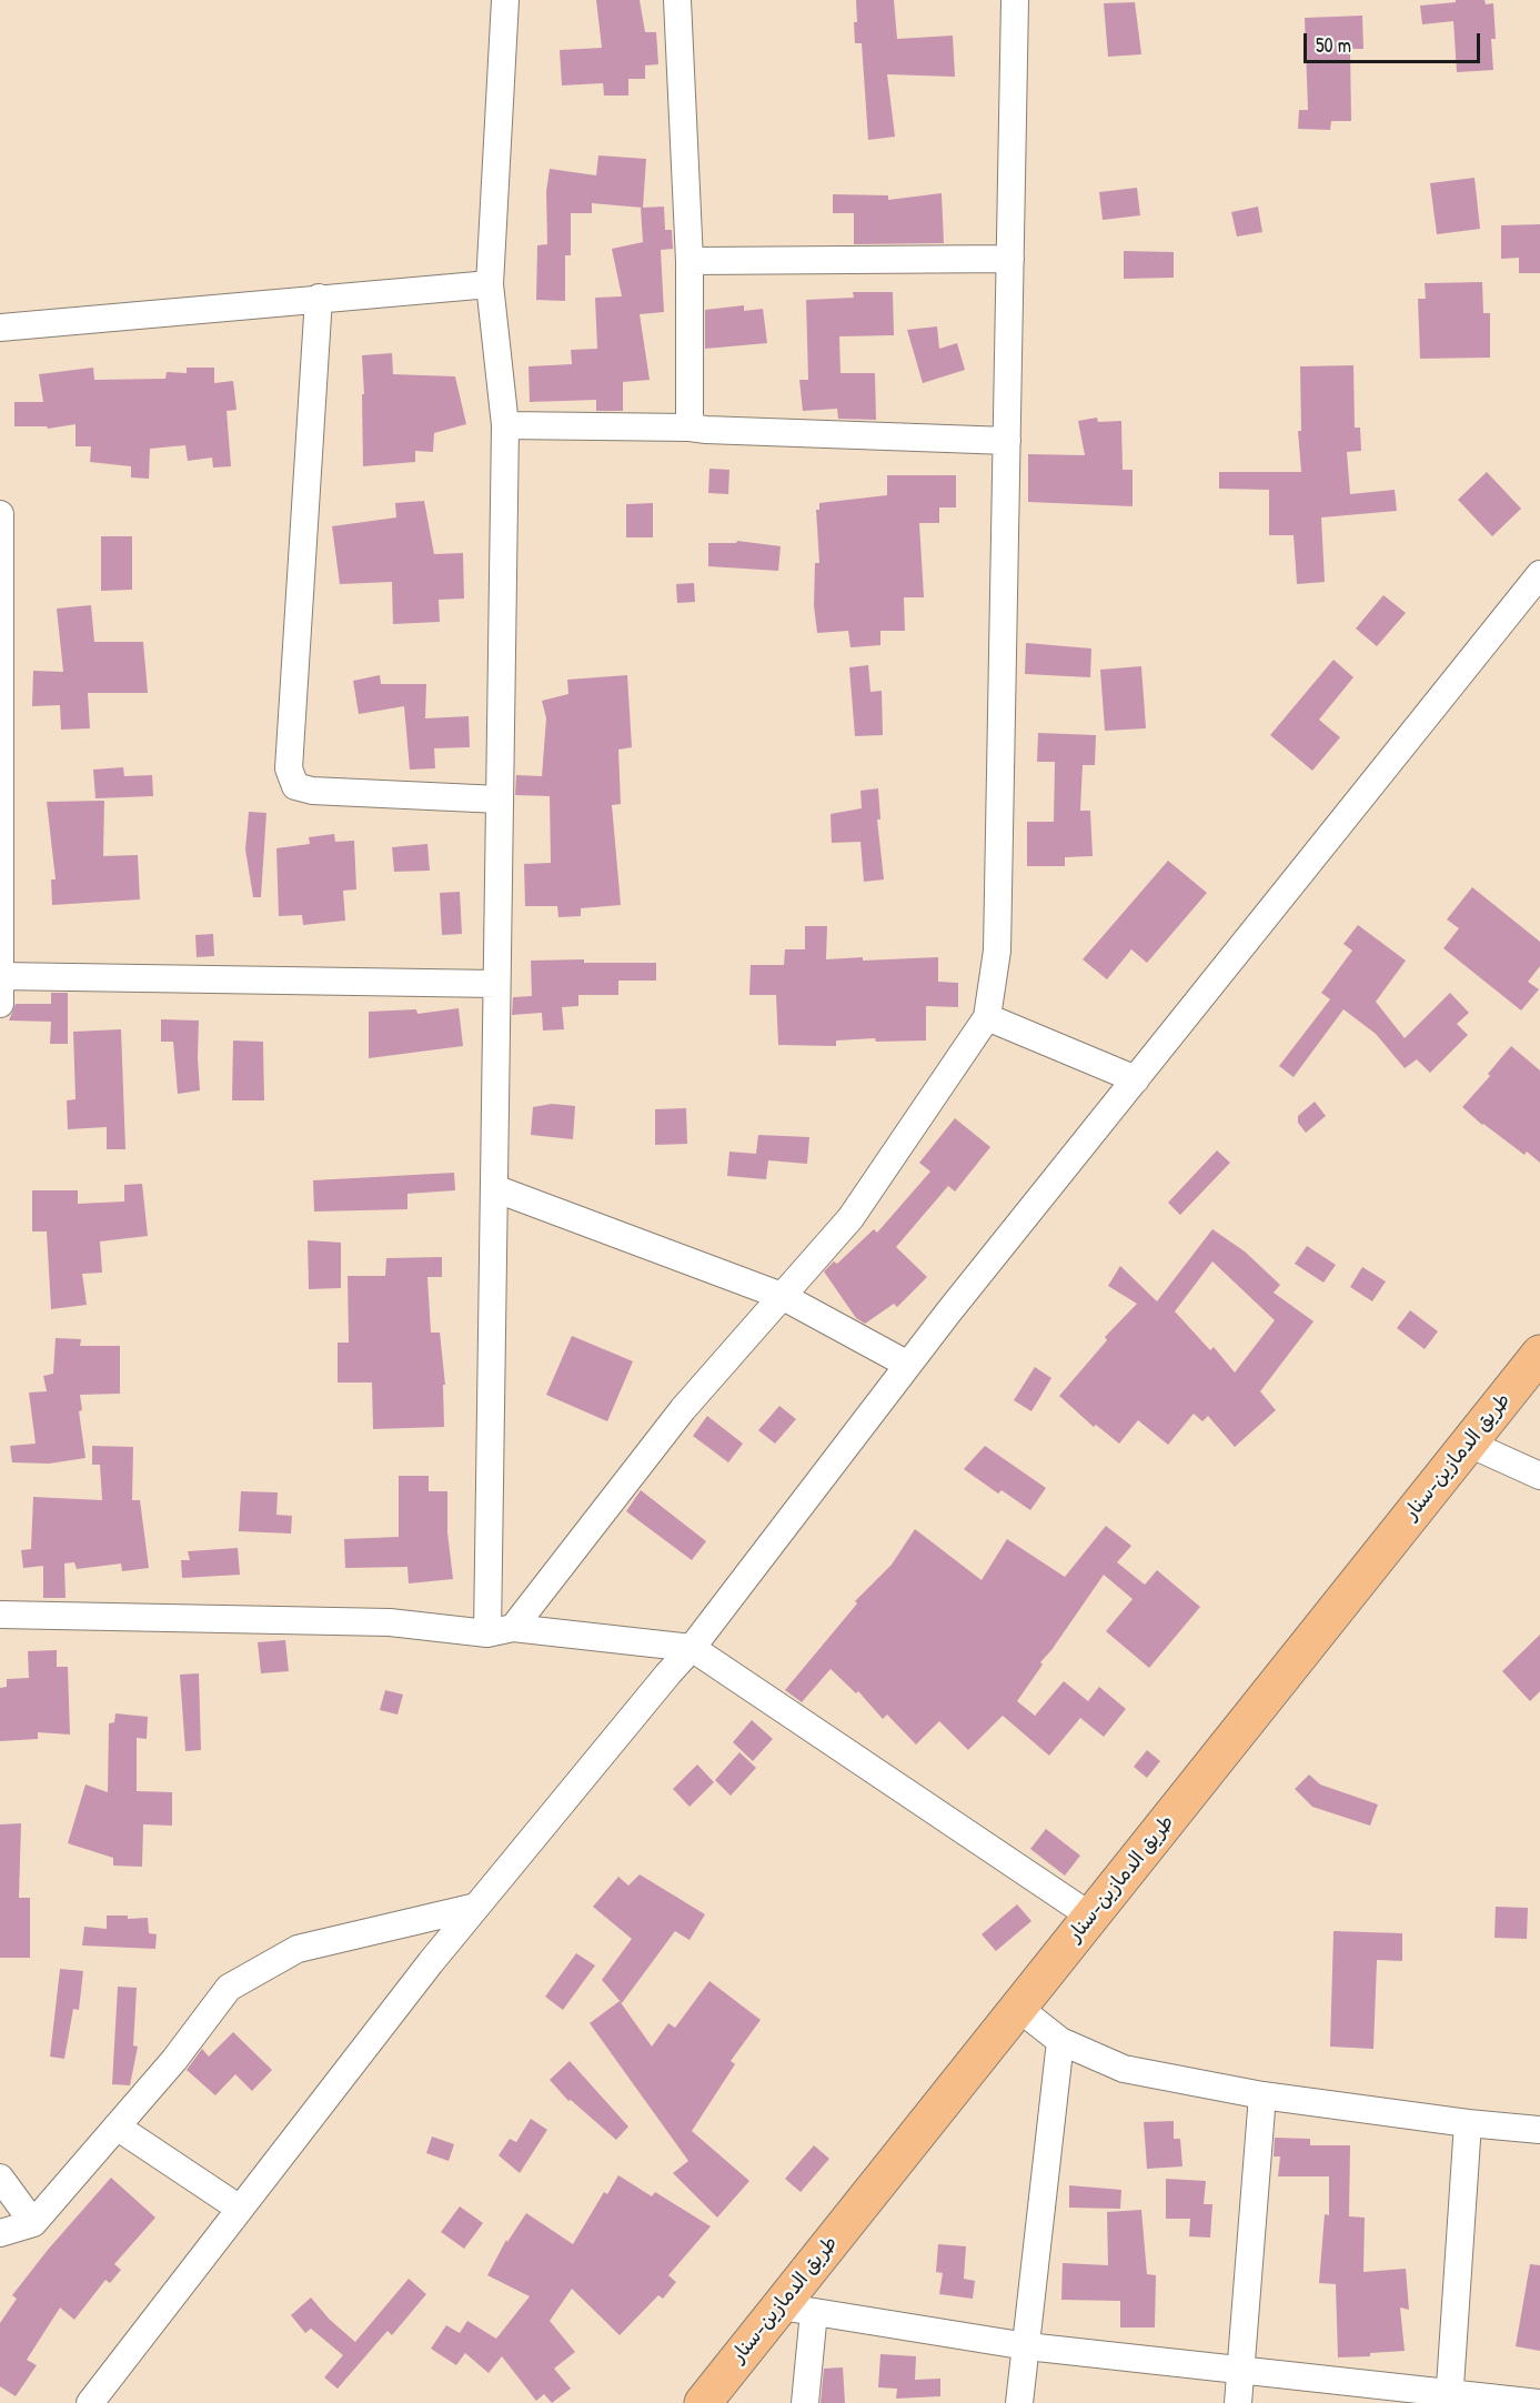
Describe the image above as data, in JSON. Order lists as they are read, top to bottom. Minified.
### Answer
{"streets":{"highway":["طريق الدمازين-سنار"]},"scale_bar":"50 m"}
